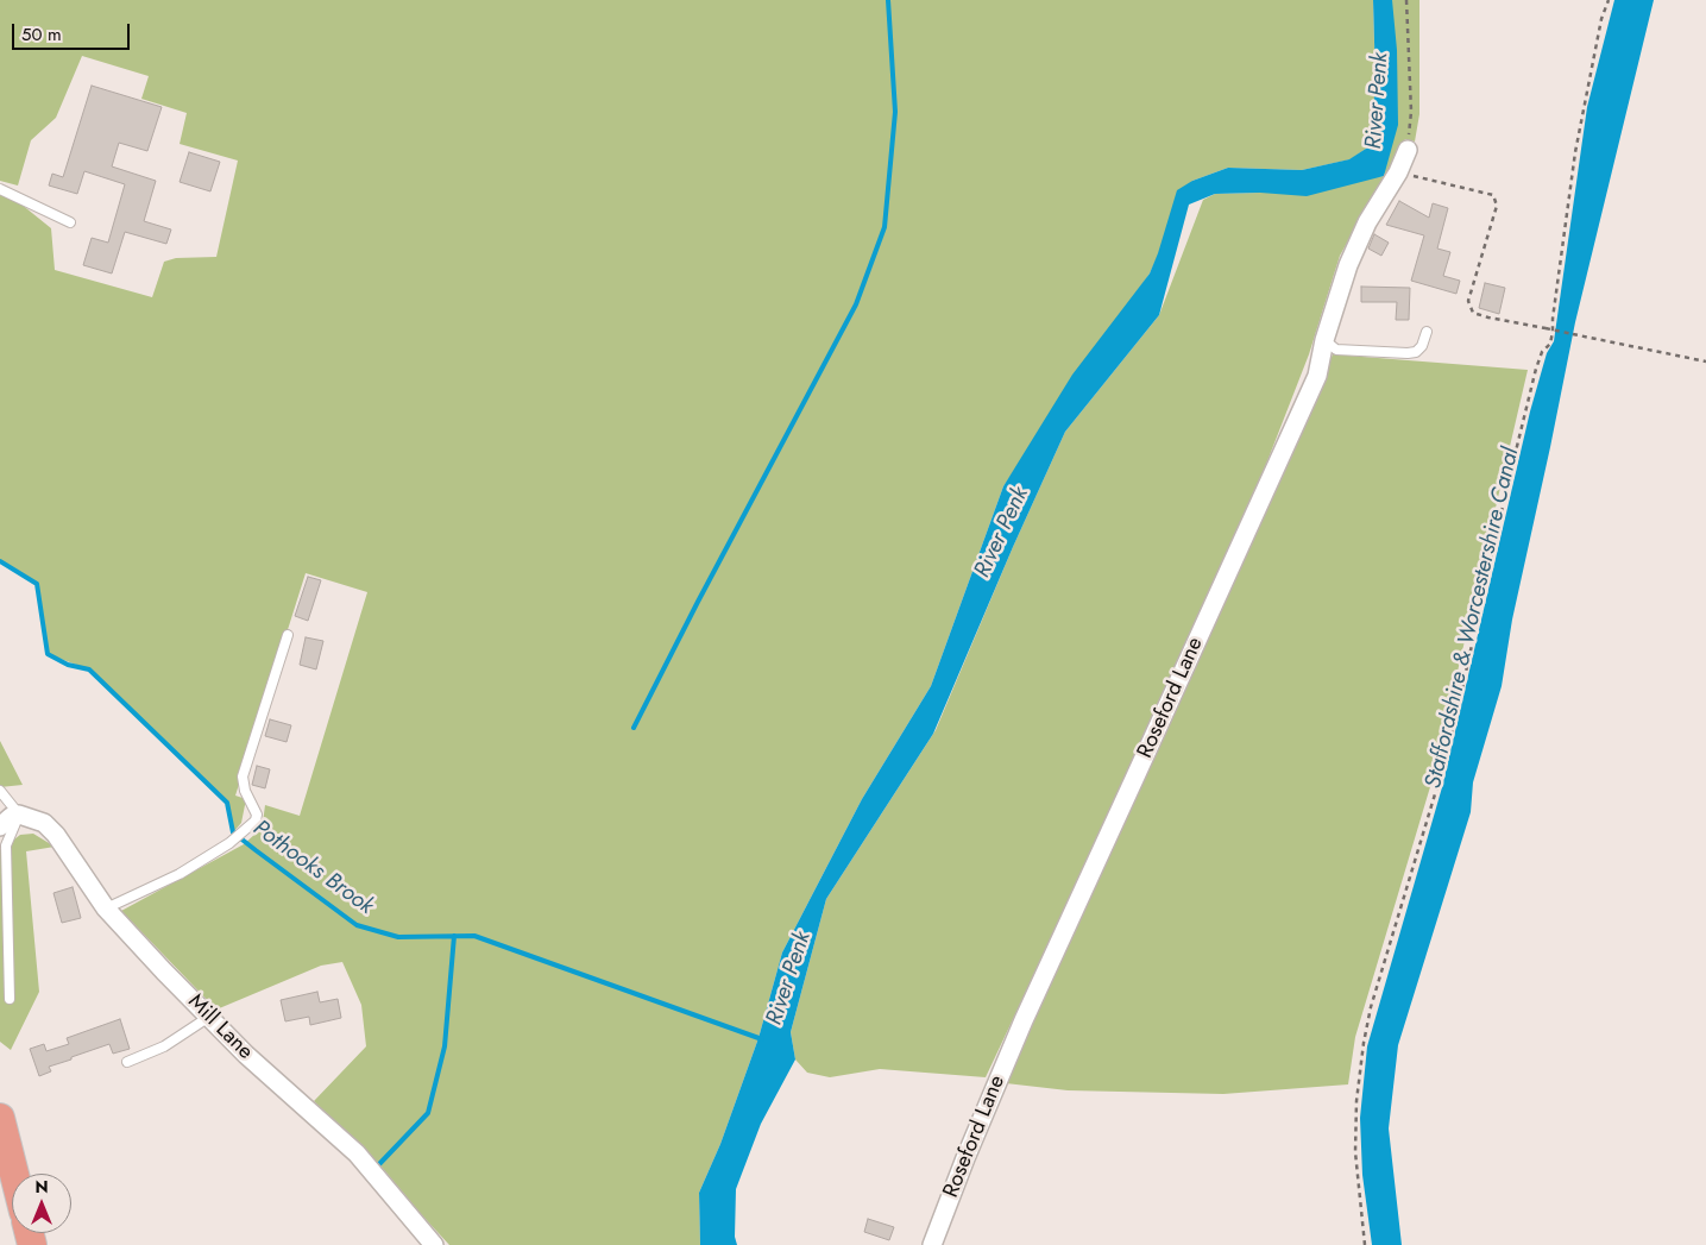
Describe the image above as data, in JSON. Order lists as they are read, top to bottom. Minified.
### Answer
{"streets":{"street":["Roseford Lane","Mill Lane"]},"water":["River Penk","Staffordshire & Worcestershire Canal","Pothooks Brook"],"scale_bar":"50 m","north":"top"}
